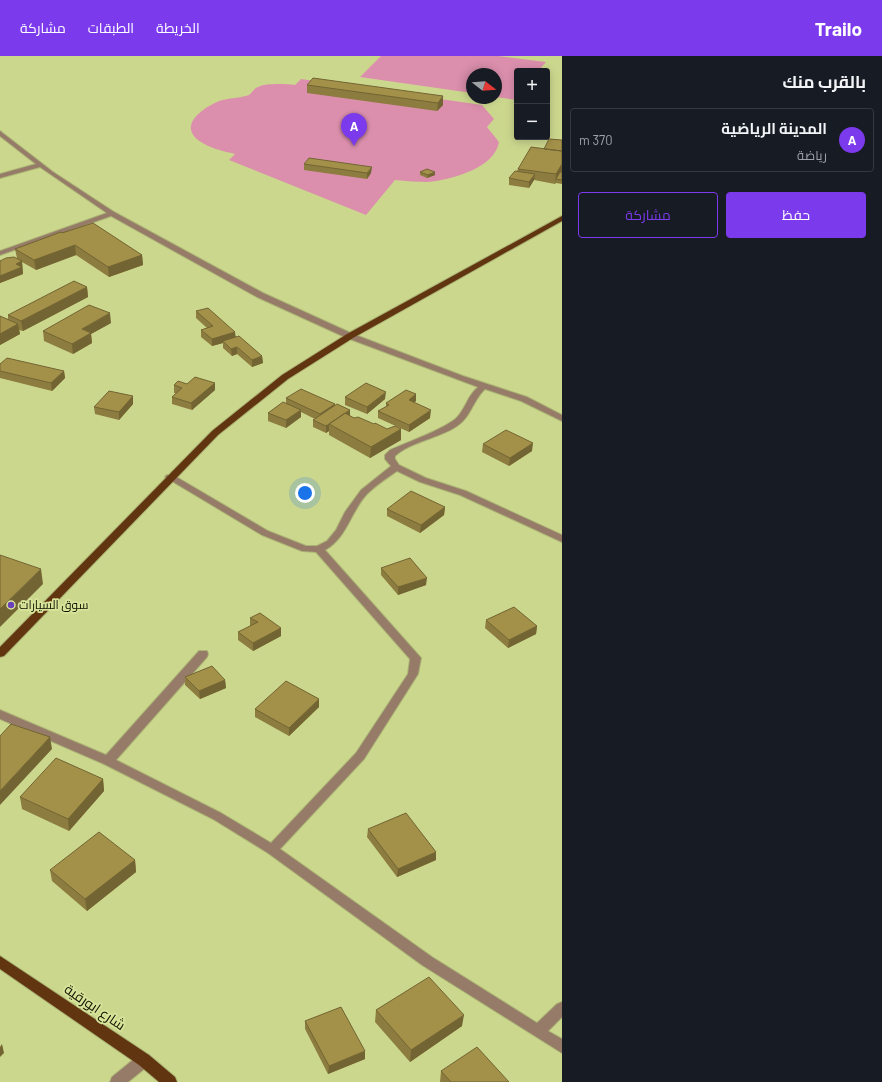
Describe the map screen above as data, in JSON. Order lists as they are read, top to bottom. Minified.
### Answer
{"streets":{"main road":["شارع ابورقية"]},"places":["سوق السيارات"],"north":"right","page":{"header":"Trailo","nav":["الخريطة","الطبقات","مشاركة"],"heading":"بالقرب منك","map_buttons":["+","−"],"list":[{"mark":"A","name":"المدينة الرياضية","note":"رياضة","value":"370 m"}],"pins":"A","buttons":["حفظ","مشاركة"]}}
